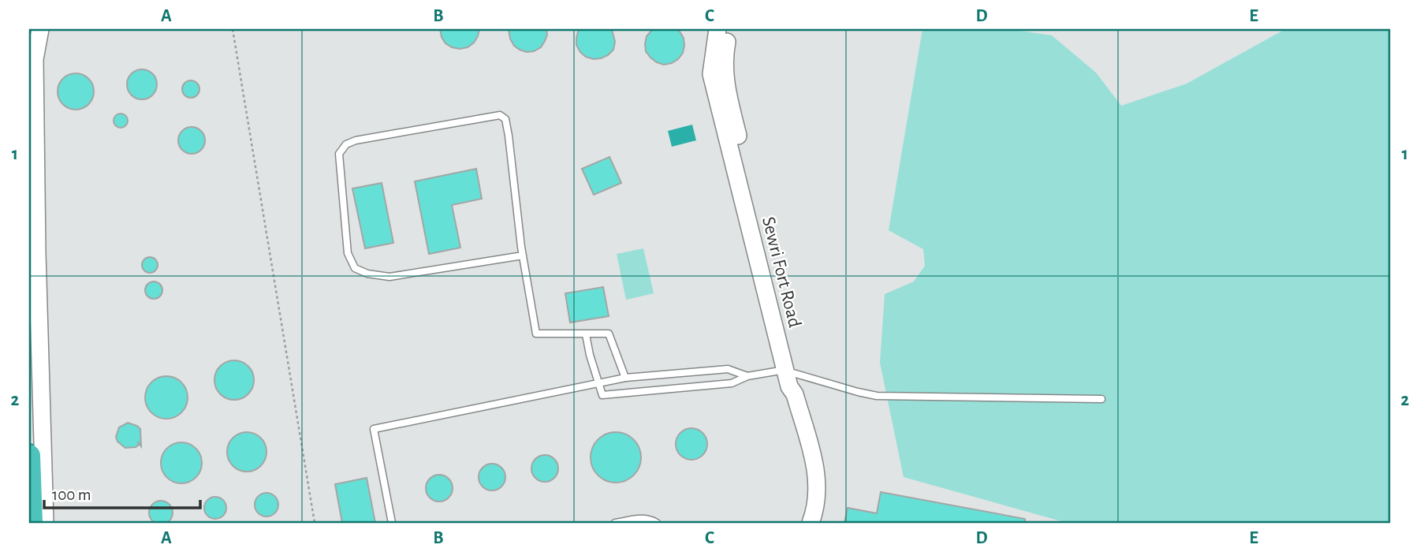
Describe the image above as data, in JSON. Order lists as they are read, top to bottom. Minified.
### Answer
{"streets":{"street":["Sewri Fort Road"]},"scale_bar":"100 m","grid":{"columns":["A","B","C","D","E"],"rows":["1","2"]}}
